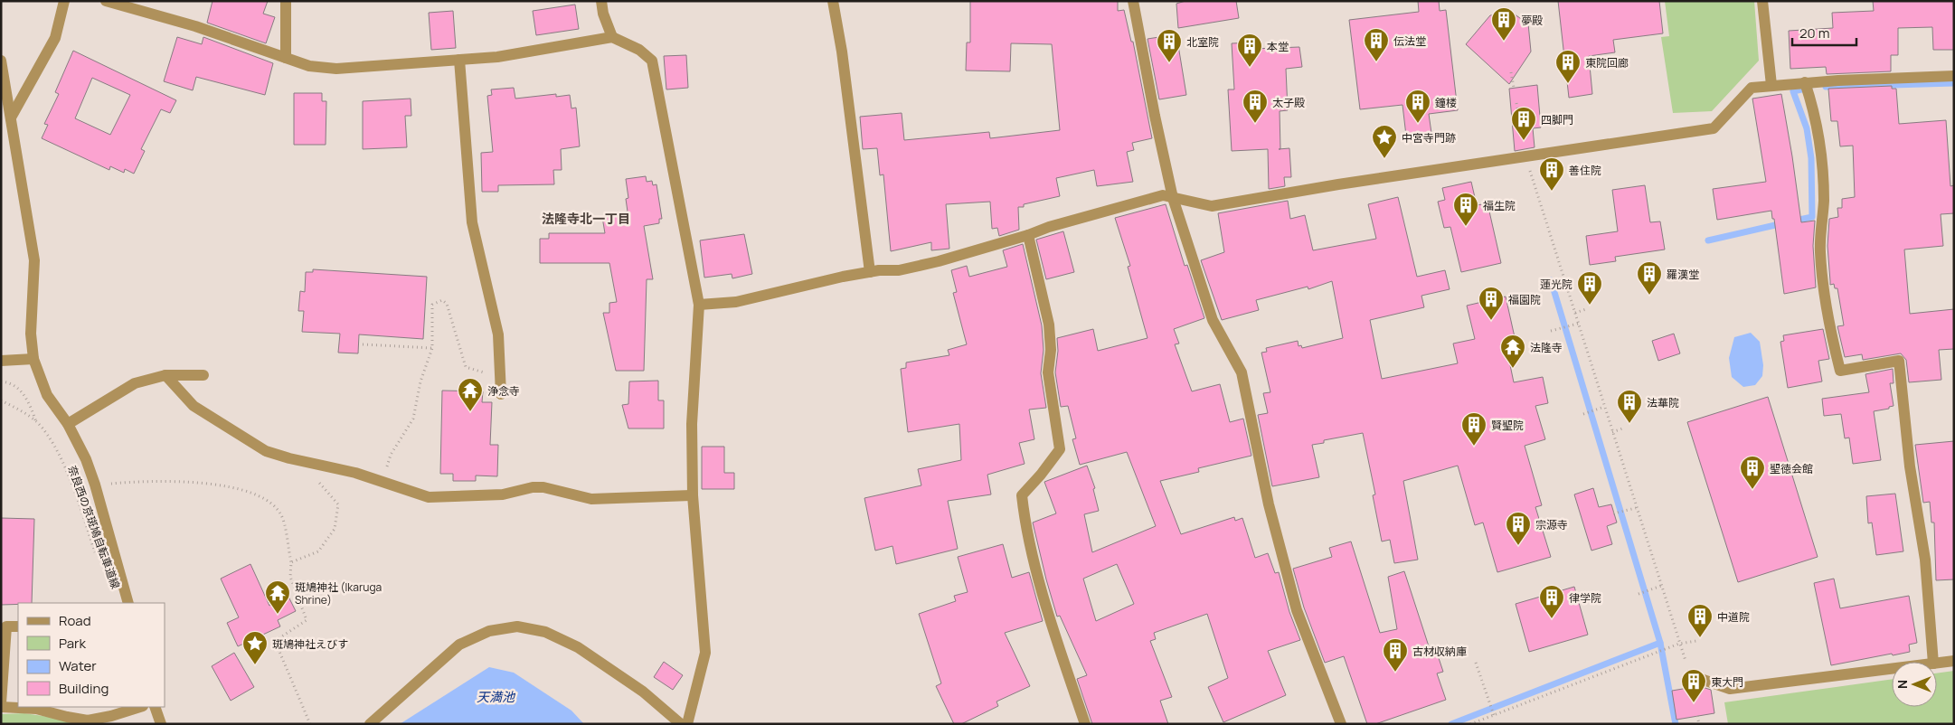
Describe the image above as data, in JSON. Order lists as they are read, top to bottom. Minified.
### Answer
{"streets":{"path":["奈良西の京斑鳩自転車道線"]},"districts":["法隆寺北一丁目"],"water":["天満池"],"places":{"building":["夢殿","伝法堂","北室院","本堂","東院回廊","太子殿","鐘楼","四脚門","善住院","福生院","羅漢堂","蓮光院","福園院","法華院","賢聖院","聖徳会館","宗源寺","律学院","中道院","古材収納庫","東大門"],"place":["中宮寺門跡","斑鳩神社えびす"],"temple":["法隆寺","浄念寺","斑鳩神社 (Ikaruga Shrine)"]},"legend":["Road","Park","Water","Building"],"scale_bar":"20 m","north":"left"}
